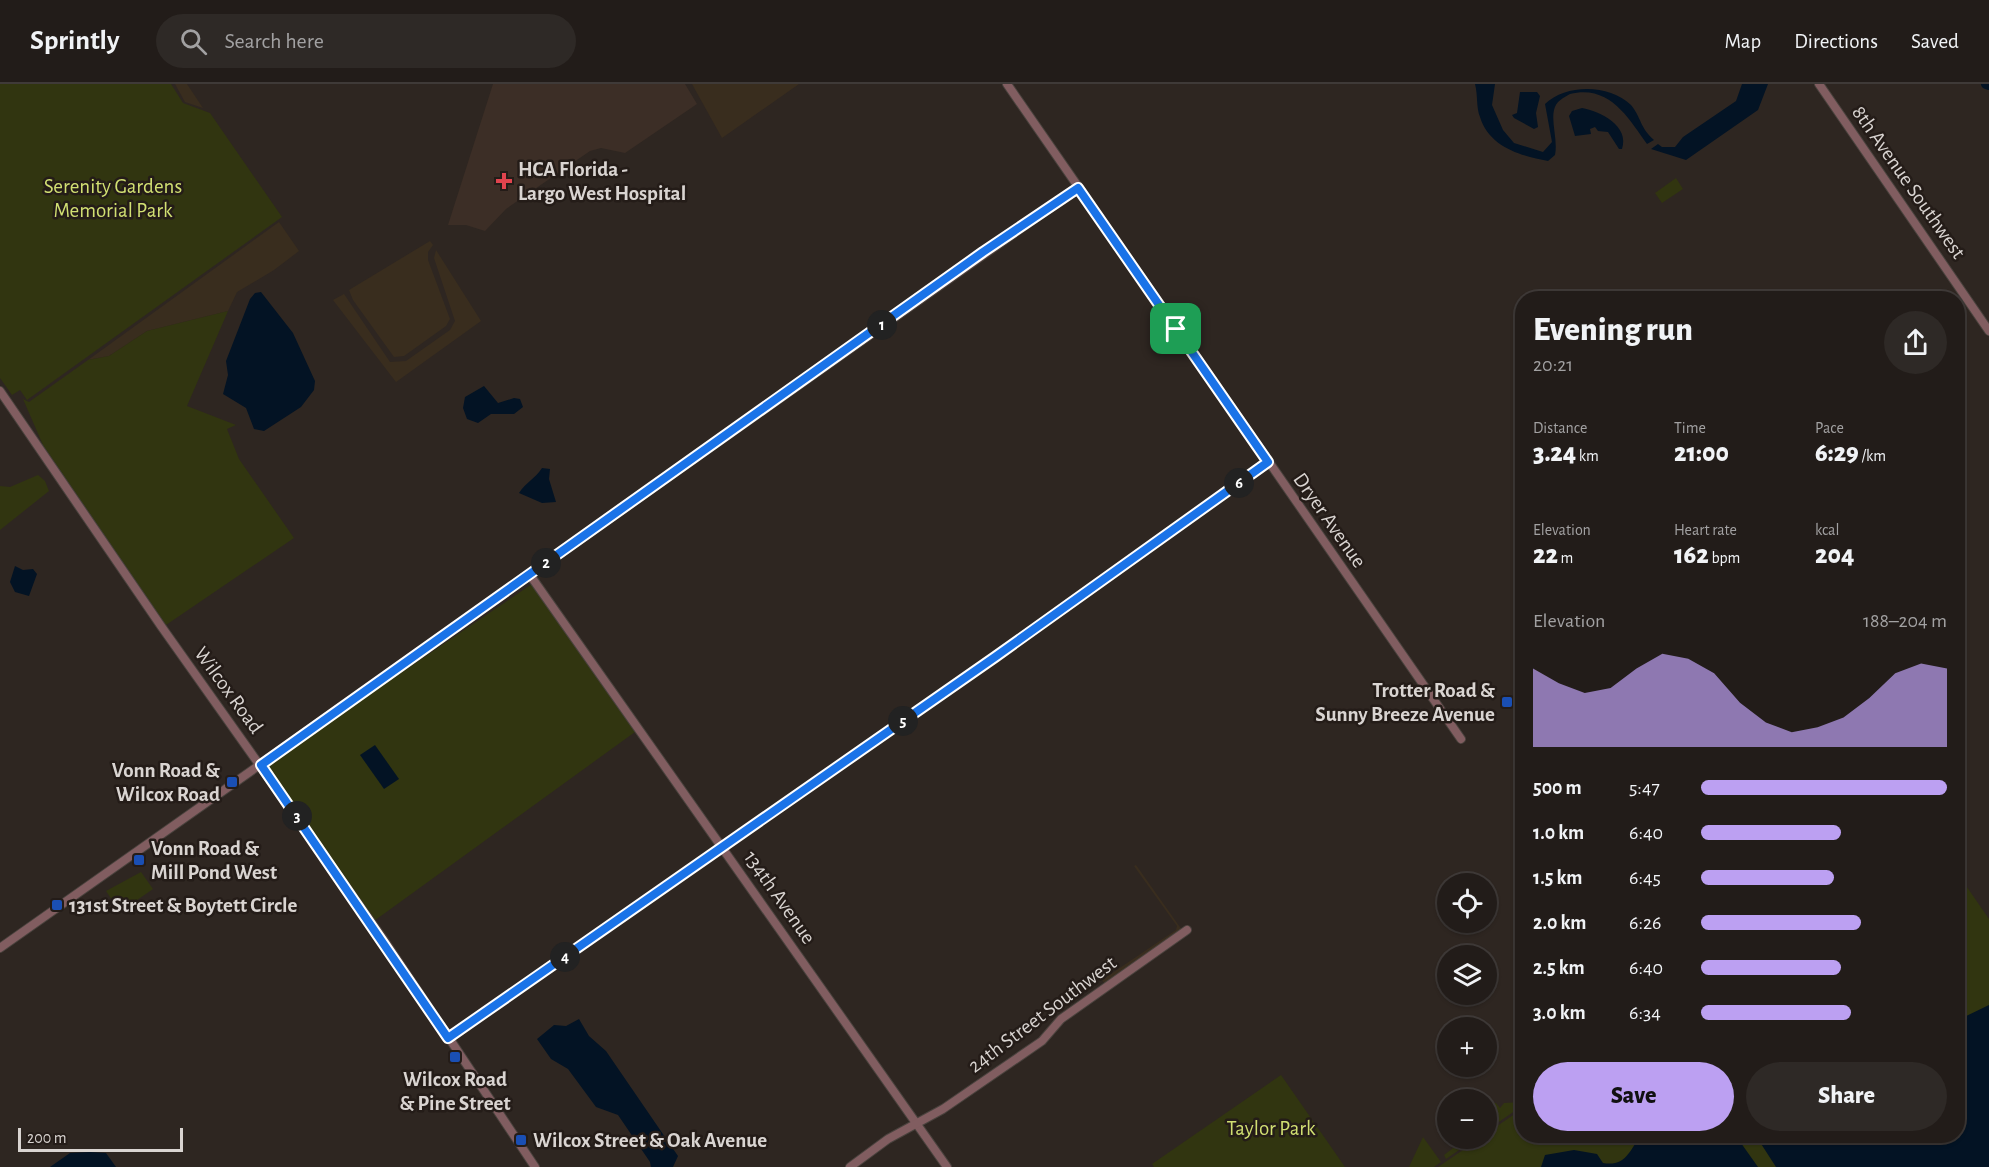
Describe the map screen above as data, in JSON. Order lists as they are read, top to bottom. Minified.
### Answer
{"streets":{"street":["8th Avenue Southwest","Dryer Avenue","Wilcox Road","134th Avenue","24th Street Southwest"]},"crossings":[["134th Avenue","24th Street Southwest"]],"parks":["Serenity Gardens Memorial Park","Taylor Park"],"places":{"health":["HCA Florida - Largo West Hospital"],"transit":["Trotter Road & Sunny Breeze Avenue","Vonn Road & Wilcox Road","Vonn Road & Mill Pond West","131st Street & Boytett Circle","Wilcox Road & Pine Street","Wilcox Street & Oak Avenue"]},"scale_bar":"200 m","page":{"header":"Sprintly","search":"Search here","nav":["Map","Directions","Saved"],"heading":["Evening run","20:21"],"pins":["1","6","2","5","3","4"],"stats":[["Distance","3.24 km"],["Time","21:00"],["Pace","6:29 /km"],["Elevation","22 m"],["Heart rate","162 bpm"],["kcal","204"]],"chart":["Elevation","188–204 m"],"list":[{"name":"500 m","note":"5:47"},{"name":"1.0 km","note":"6:40"},{"name":"1.5 km","note":"6:45"},{"name":"2.0 km","note":"6:26"},{"name":"2.5 km","note":"6:40"},{"name":"3.0 km","note":"6:34"}],"map_buttons":["+","−"],"buttons":["Save","Share"],"scale":"200 m"}}
